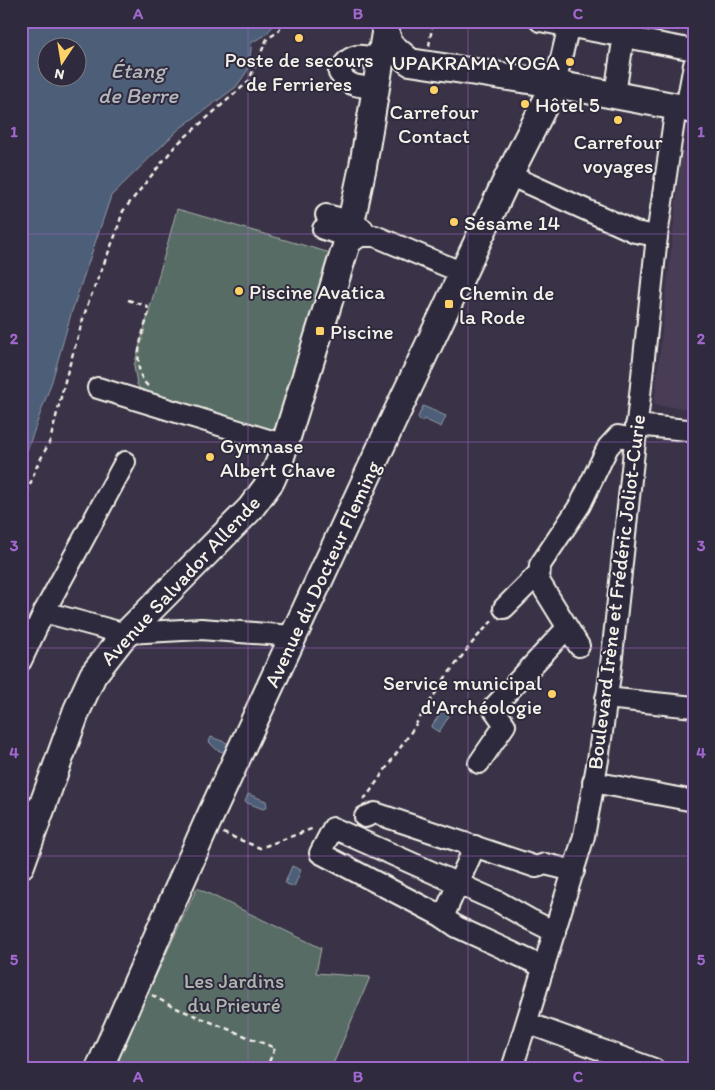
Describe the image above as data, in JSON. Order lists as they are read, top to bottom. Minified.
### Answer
{"streets":{"main road":["Avenue du Docteur Fleming","Avenue Salvador Allende"],"street":["Boulevard Irène et Frédéric Joliot-Curie"]},"water":["Étang de Berre"],"parks":["Les Jardins du Prieuré"],"places":{"other":["Poste de secours de Ferrieres","UPAKRAMA YOGA","Carrefour Contact","Hôtel 5","Carrefour voyages","Sésame 14","Piscine Avatica","Gymnase Albert Chave","Service municipal d'Archéologie"],"transit":["Chemin de la Rode","Piscine"]},"north":"bottom","grid":{"columns":["A","B","C"],"rows":["1","2","3","4","5"]}}
